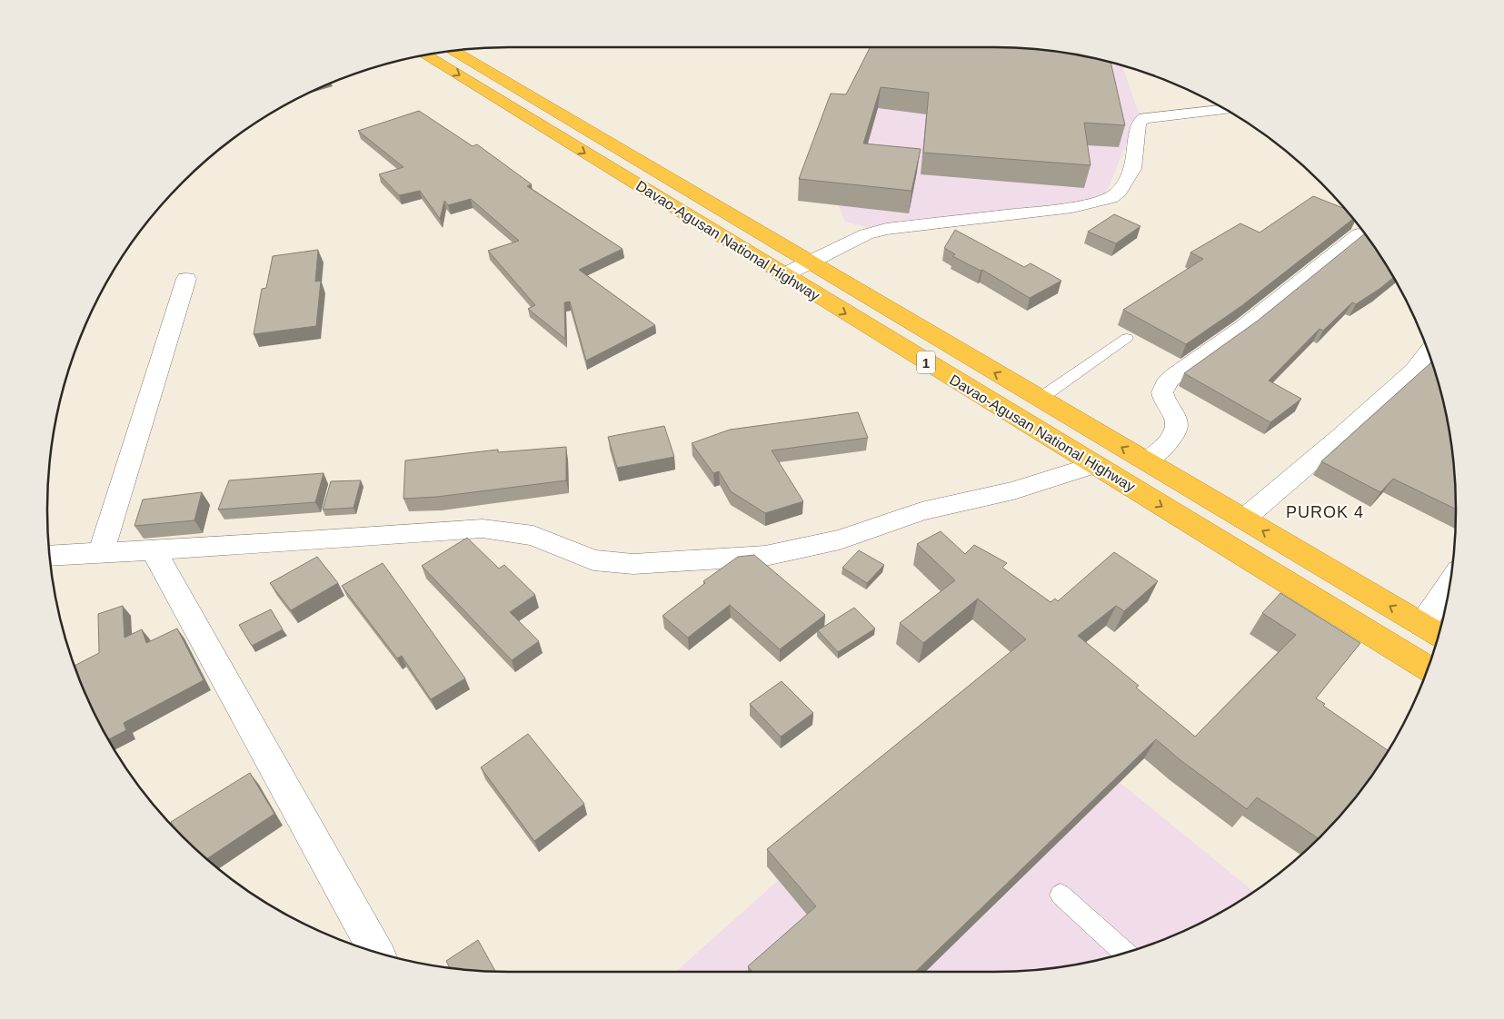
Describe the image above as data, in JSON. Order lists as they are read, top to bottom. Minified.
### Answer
{"streets":{"highway":["Davao-Agusan National Highway","1"]},"districts":["PUROK 4"]}
